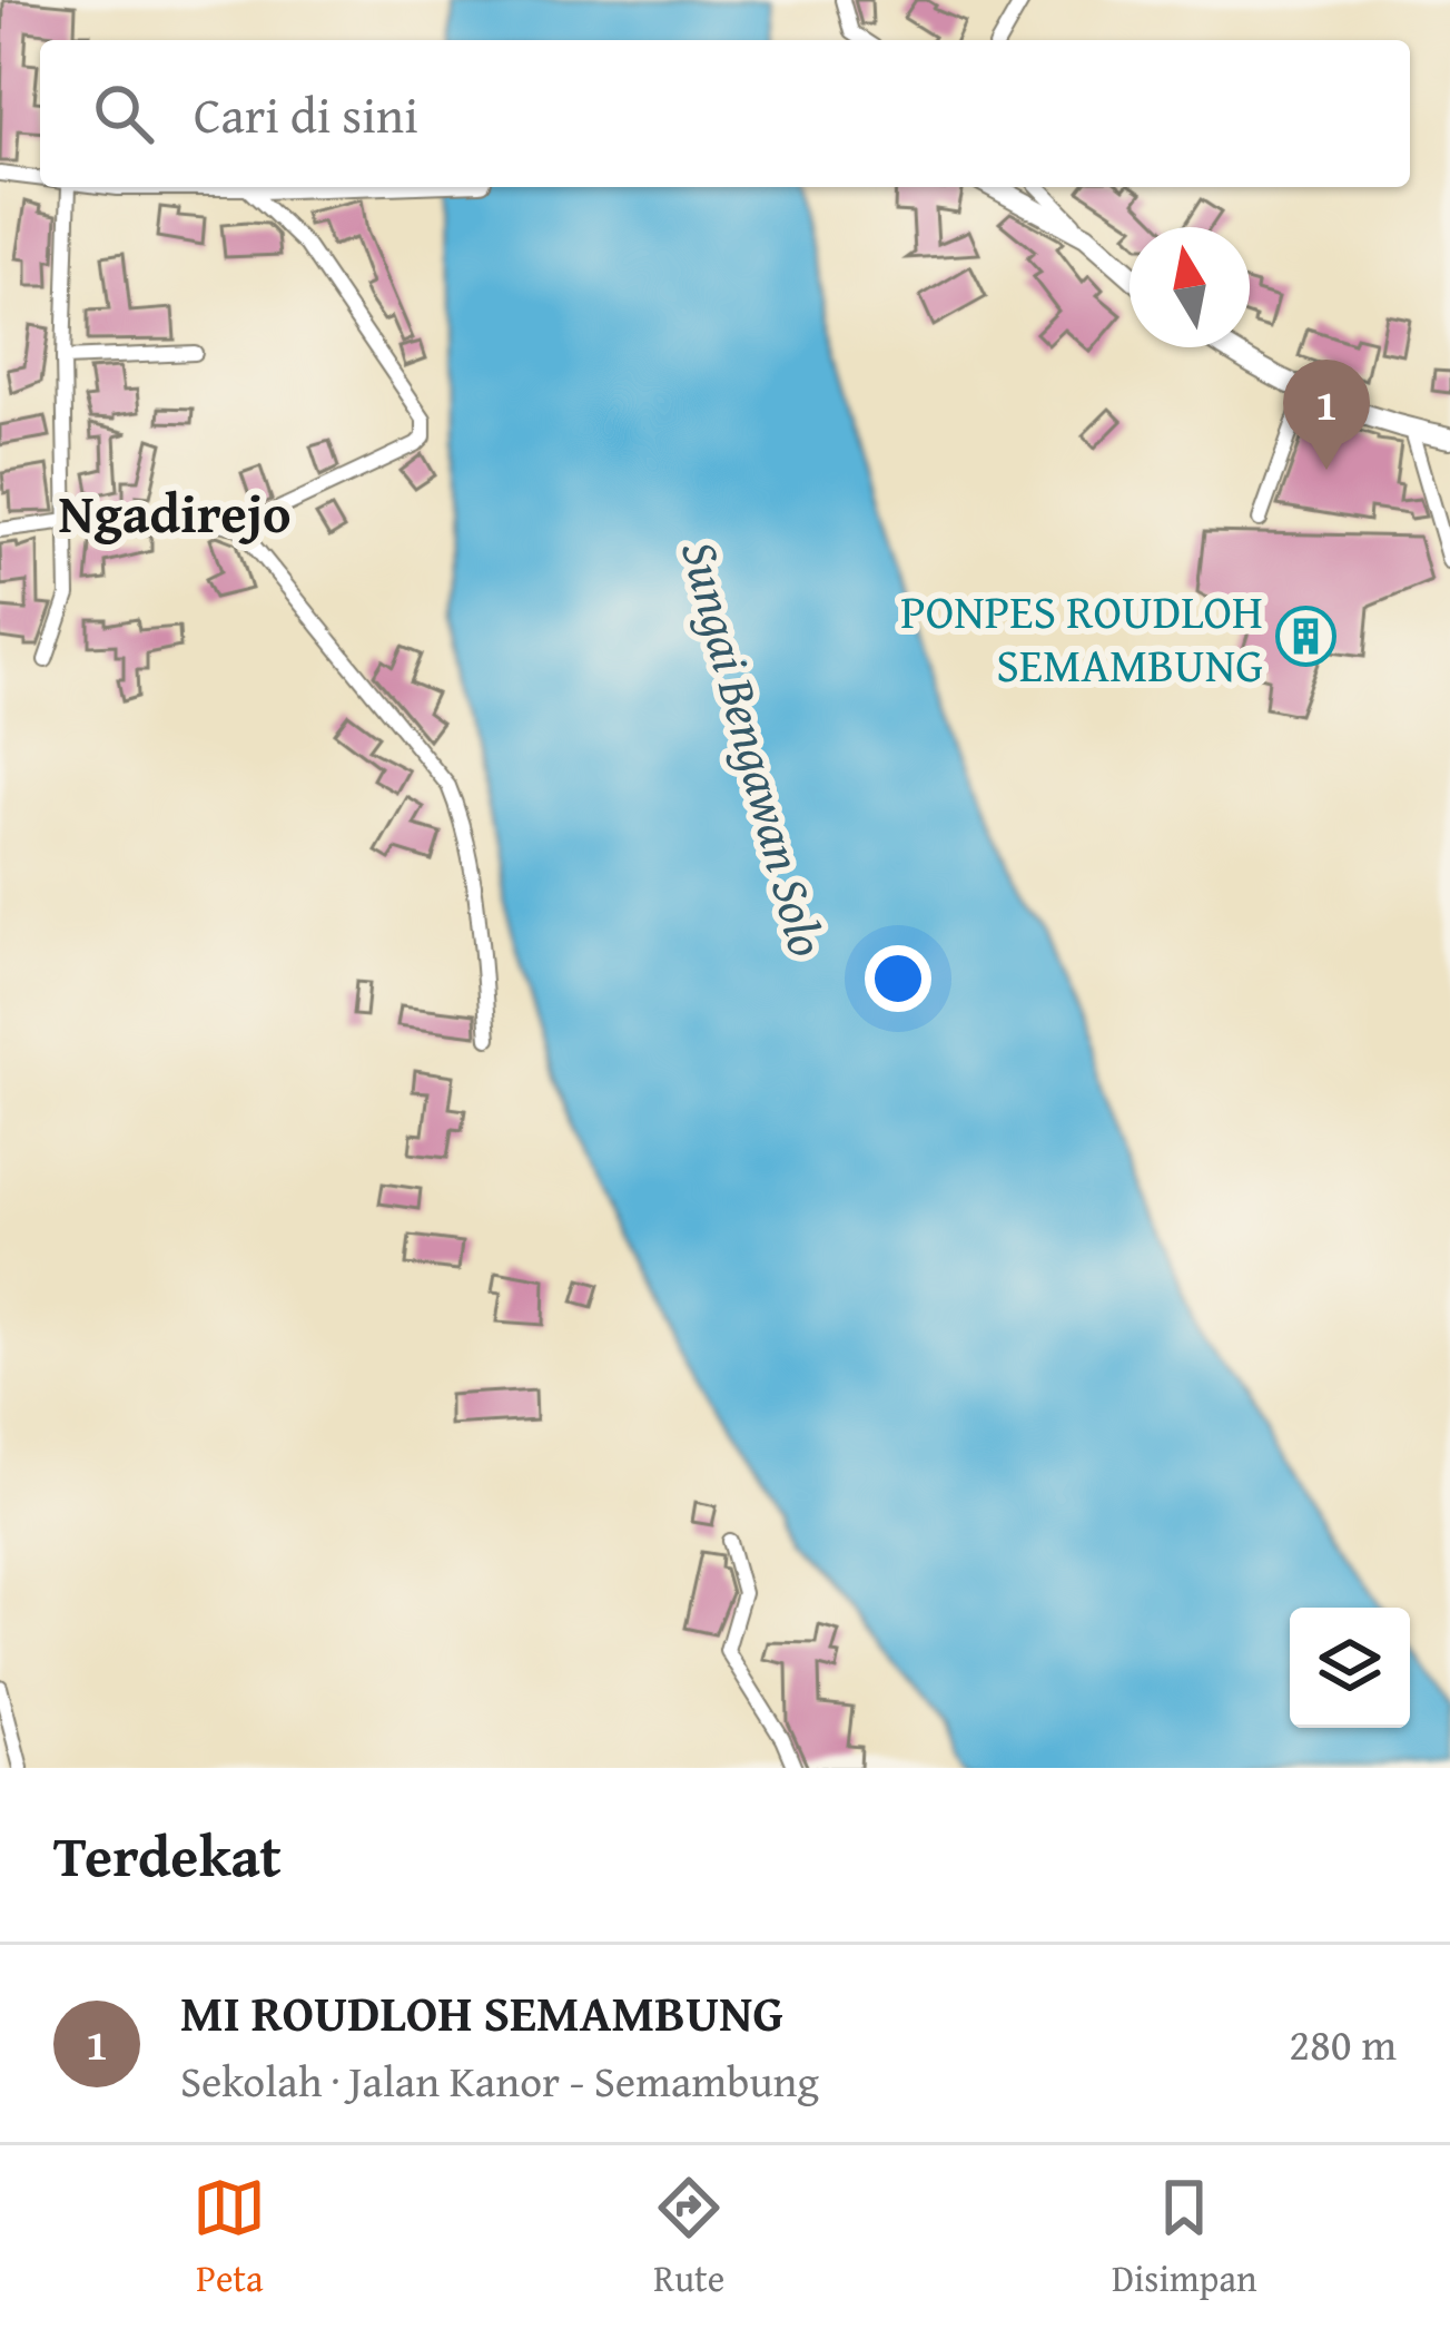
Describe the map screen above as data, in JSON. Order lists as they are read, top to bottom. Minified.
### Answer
{"districts":["Ngadirejo"],"water":["Sungai Bengawan Solo"],"places":{"building":["PONPES ROUDLOH SEMAMBUNG"]},"north":"top","page":{"search":"Cari di sini","pins":"1","heading":"Terdekat","list":[{"mark":"1","name":"MI ROUDLOH SEMAMBUNG","note":"Sekolah · Jalan Kanor - Semambung","value":"280 m"}],"nav":["Peta","Rute","Disimpan"]}}
